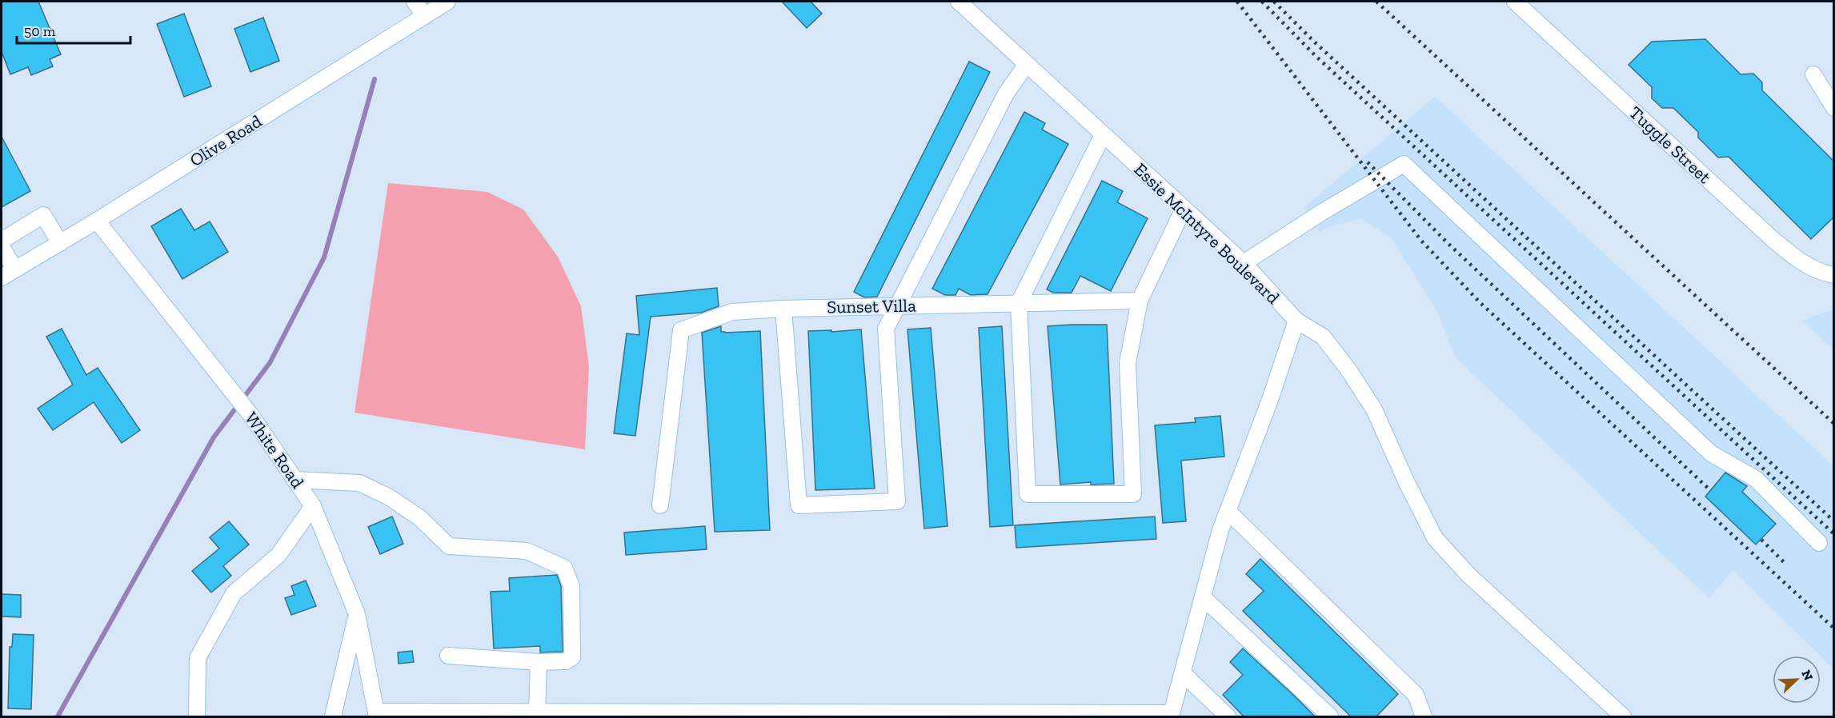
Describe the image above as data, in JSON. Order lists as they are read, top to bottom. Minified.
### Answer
{"streets":{"street":["Olive Road","Tuggle Street","Essie McIntyre Boulevard","Sunset Villa","White Road"]},"crossings":[["Olive Road","White Road"]],"scale_bar":"50 m","north":"top right"}
